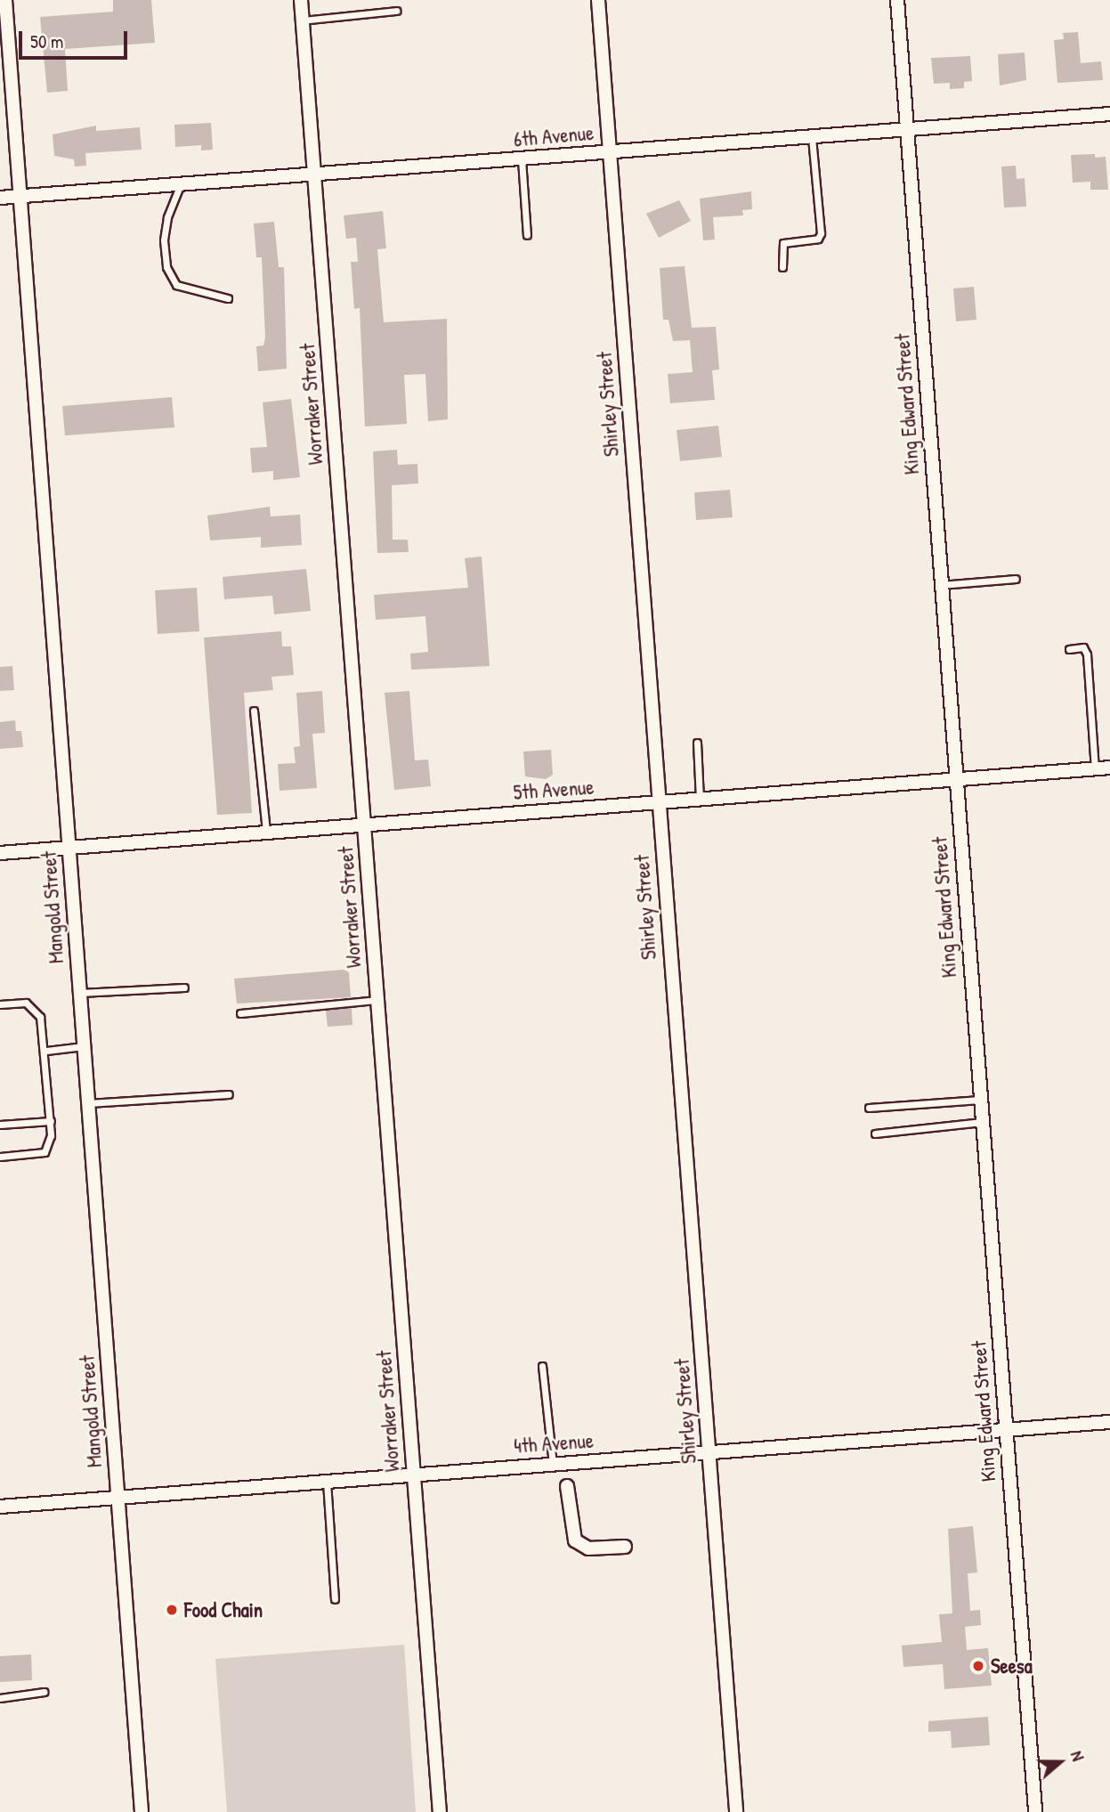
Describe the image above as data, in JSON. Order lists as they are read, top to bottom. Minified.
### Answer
{"streets":{"street":["6th Avenue","Worraker Street","Shirley Street","King Edward Street","5th Avenue","Mangold Street","4th Avenue"]},"crossings":[["6th Avenue","Worraker Street"],["6th Avenue","Shirley Street"],["6th Avenue","King Edward Street"],["6th Avenue","Mangold Street"],["Worraker Street","5th Avenue"],["Worraker Street","4th Avenue"],["Shirley Street","5th Avenue"],["Shirley Street","4th Avenue"],["King Edward Street","5th Avenue"],["King Edward Street","4th Avenue"],["5th Avenue","Mangold Street"],["Mangold Street","4th Avenue"]],"places":["Food Chain","Seesa"],"scale_bar":"50 m","north":"right"}
